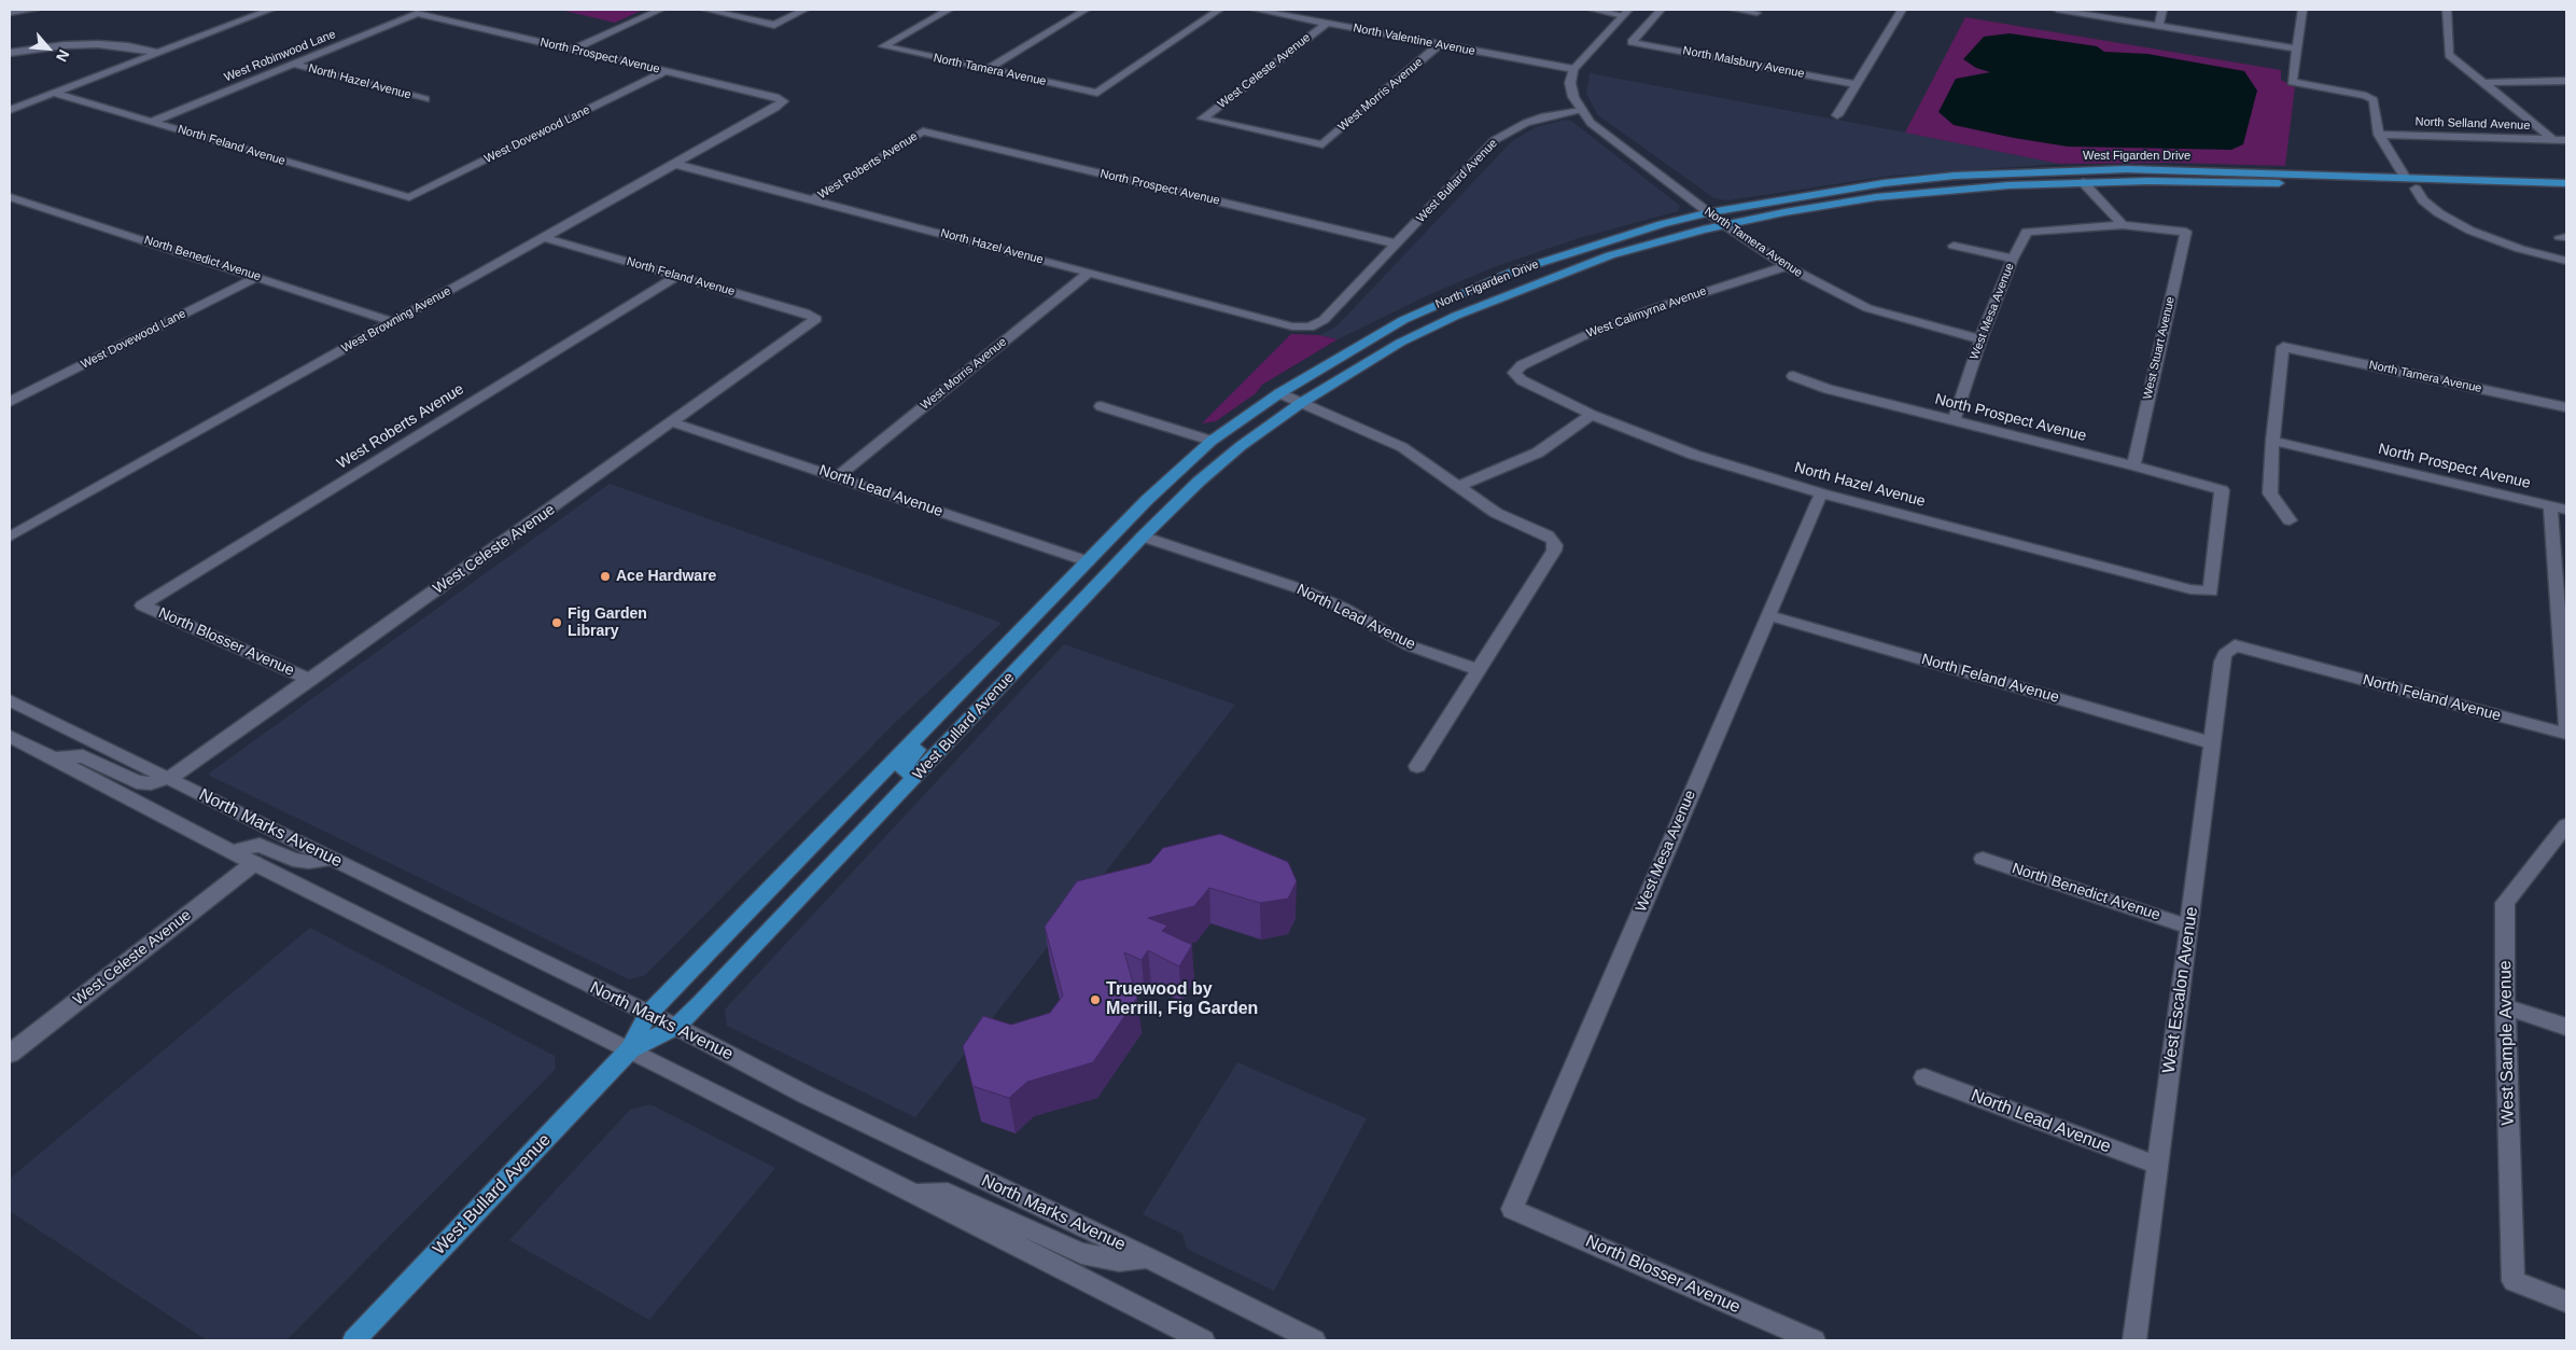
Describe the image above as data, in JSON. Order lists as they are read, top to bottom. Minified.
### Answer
{"streets":{"main road":["West Figarden Drive","West Bullard Avenue","North Figarden Drive"],"street":["North Valentine Avenue","West Robinwood Lane","North Prospect Avenue","North Malsbury Avenue","North Tamera Avenue","West Celeste Avenue","North Hazel Avenue","West Morris Avenue","North Selland Avenue","West Dovewood Lane","North Feland Avenue","West Roberts Avenue","North Benedict Avenue","West Mesa Avenue","West Calimyrna Avenue","West Browning Avenue","West Stuart Avenue","North Lead Avenue","North Blosser Avenue","North Marks Avenue","West Escalon Avenue","West Sample Avenue"]},"crossings":[["North Valentine Avenue","West Celeste Avenue"],["North Valentine Avenue","West Morris Avenue"],["West Robinwood Lane","North Prospect Avenue"],["West Robinwood Lane","North Hazel Avenue"],["West Robinwood Lane","North Feland Avenue"],["North Prospect Avenue","North Tamera Avenue"],["North Prospect Avenue","North Hazel Avenue"],["North Prospect Avenue","West Dovewood Lane"],["North Prospect Avenue","West Roberts Avenue"],["North Prospect Avenue","West Bullard Avenue"],["North Prospect Avenue","West Mesa Avenue"],["North Prospect Avenue","West Browning Avenue"],["North Prospect Avenue","West Stuart Avenue"],["North Tamera Avenue","West Figarden Drive"],["North Tamera Avenue","West Bullard Avenue"],["North Tamera Avenue","North Figarden Drive"],["North Tamera Avenue","West Mesa Avenue"],["North Tamera Avenue","West Calimyrna Avenue"],["West Celeste Avenue","West Morris Avenue"],["West Celeste Avenue","North Feland Avenue"],["West Celeste Avenue","North Lead Avenue"],["West Celeste Avenue","North Blosser Avenue"],["West Celeste Avenue","North Marks Avenue"],["North Hazel Avenue","West Morris Avenue"],["North Hazel Avenue","West Roberts Avenue"],["North Hazel Avenue","West Bullard Avenue"],["North Hazel Avenue","West Mesa Avenue"],["North Hazel Avenue","West Calimyrna Avenue"],["North Hazel Avenue","West Browning Avenue"],["West Morris Avenue","North Lead Avenue"],["West Dovewood Lane","North Feland Avenue"],["West Dovewood Lane","North Benedict Avenue"],["North Feland Avenue","West Roberts Avenue"],["North Feland Avenue","West Mesa Avenue"],["North Feland Avenue","West Browning Avenue"],["North Feland Avenue","West Escalon Avenue"],["West Figarden Drive","North Figarden Drive"],["West Roberts Avenue","North Blosser Avenue"],["West Bullard Avenue","North Figarden Drive"],["West Bullard Avenue","North Lead Avenue"],["West Bullard Avenue","North Marks Avenue"],["North Benedict Avenue","West Browning Avenue"],["North Benedict Avenue","West Escalon Avenue"],["West Mesa Avenue","North Blosser Avenue"],["North Lead Avenue","West Escalon Avenue"]],"places":["Ace Hardware","Fig Garden Library","Truewood by Merrill, Fig Garden"],"north":"bottom right"}
